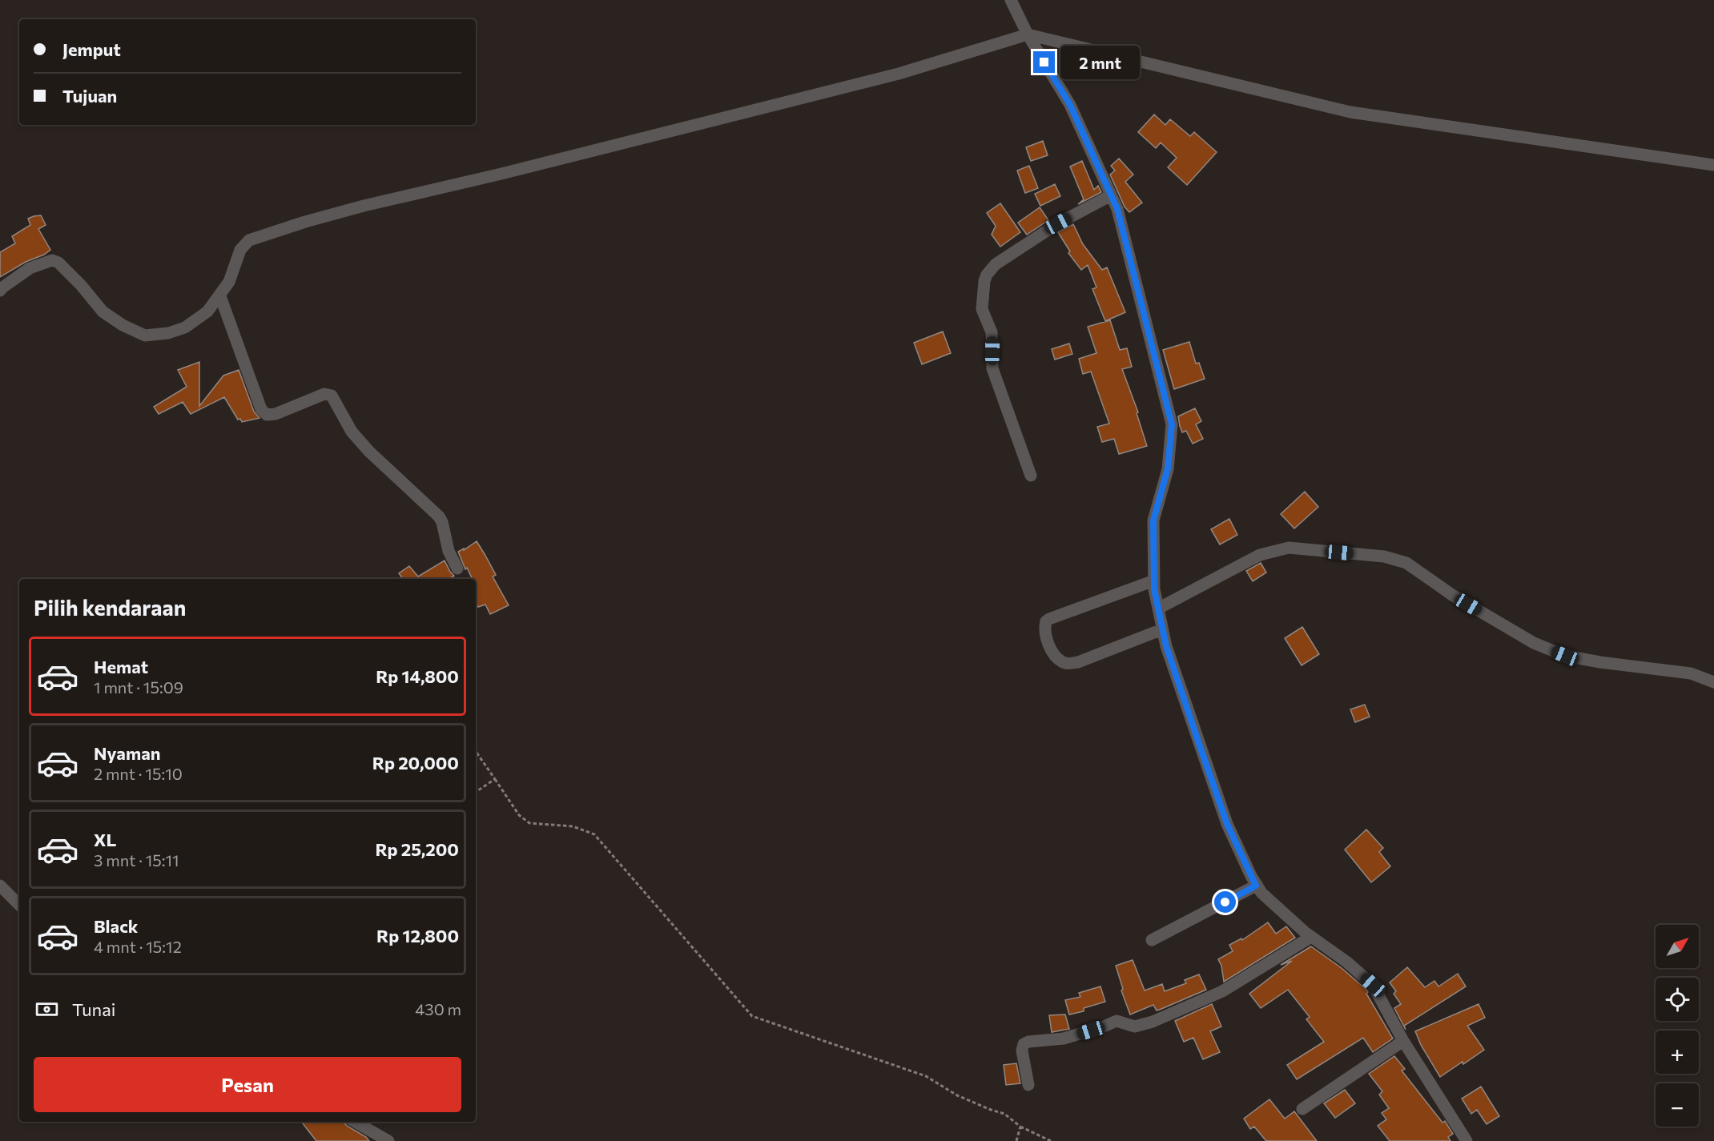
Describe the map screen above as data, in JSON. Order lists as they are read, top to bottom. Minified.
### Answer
{"north":"top right","page":{"banner":["Jemput","Tujuan"],"bubble":"2 mnt","heading":"Pilih kendaraan","list":[{"name":"Hemat","note":"1 mnt · 15:09","value":"Rp 14,800"},{"name":"Nyaman","note":"2 mnt · 15:10","value":"Rp 20,000"},{"name":"XL","note":"3 mnt · 15:11","value":"Rp 25,200"},{"name":"Black","note":"4 mnt · 15:12","value":"Rp 12,800"}],"map_buttons":["+","−"],"pay":["Tunai","430 m"],"buttons":"Pesan"}}
